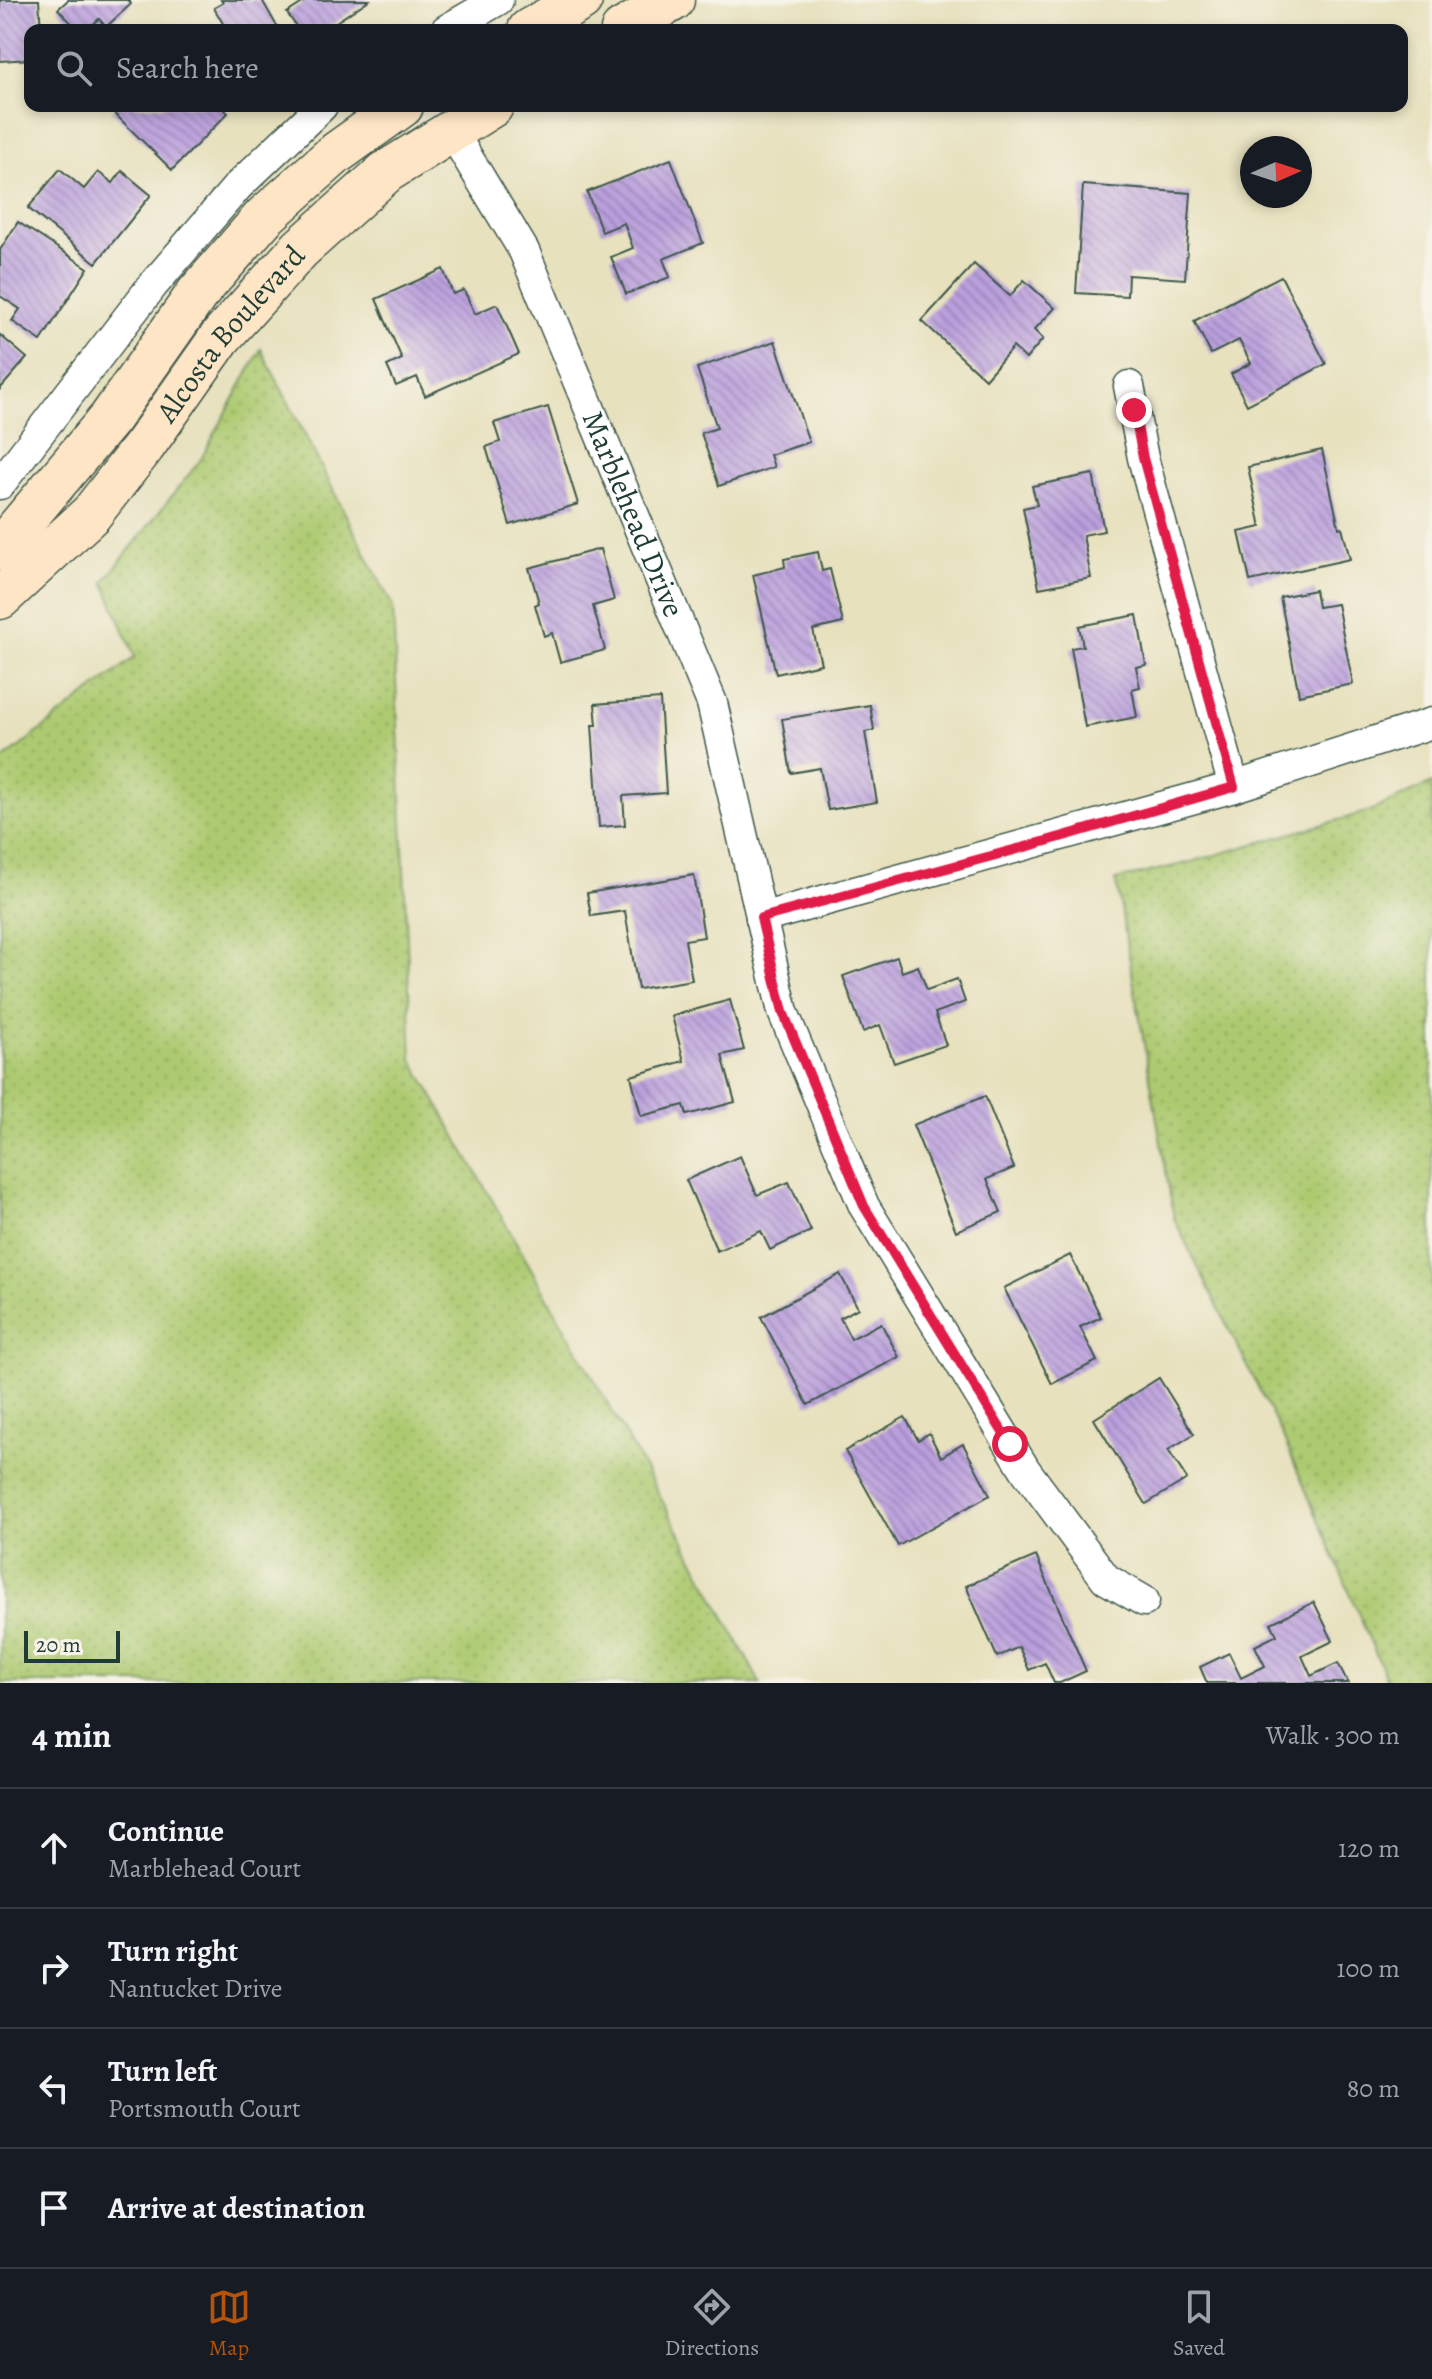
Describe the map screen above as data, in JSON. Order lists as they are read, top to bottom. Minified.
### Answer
{"streets":{"main road":["Alcosta Boulevard"],"street":["Marblehead Drive"]},"crossings":[["Alcosta Boulevard","Marblehead Drive"]],"scale_bar":"20 m","north":"right","page":{"search":"Search here","scale":"20 m","heading":["4 min","Walk · 300 m"],"list":[["Continue","Marblehead Court","120 m"],["Turn right","Nantucket Drive","100 m"],["Turn left","Portsmouth Court","80 m"],"Arrive at destination"],"nav":["Map","Directions","Saved"]}}
